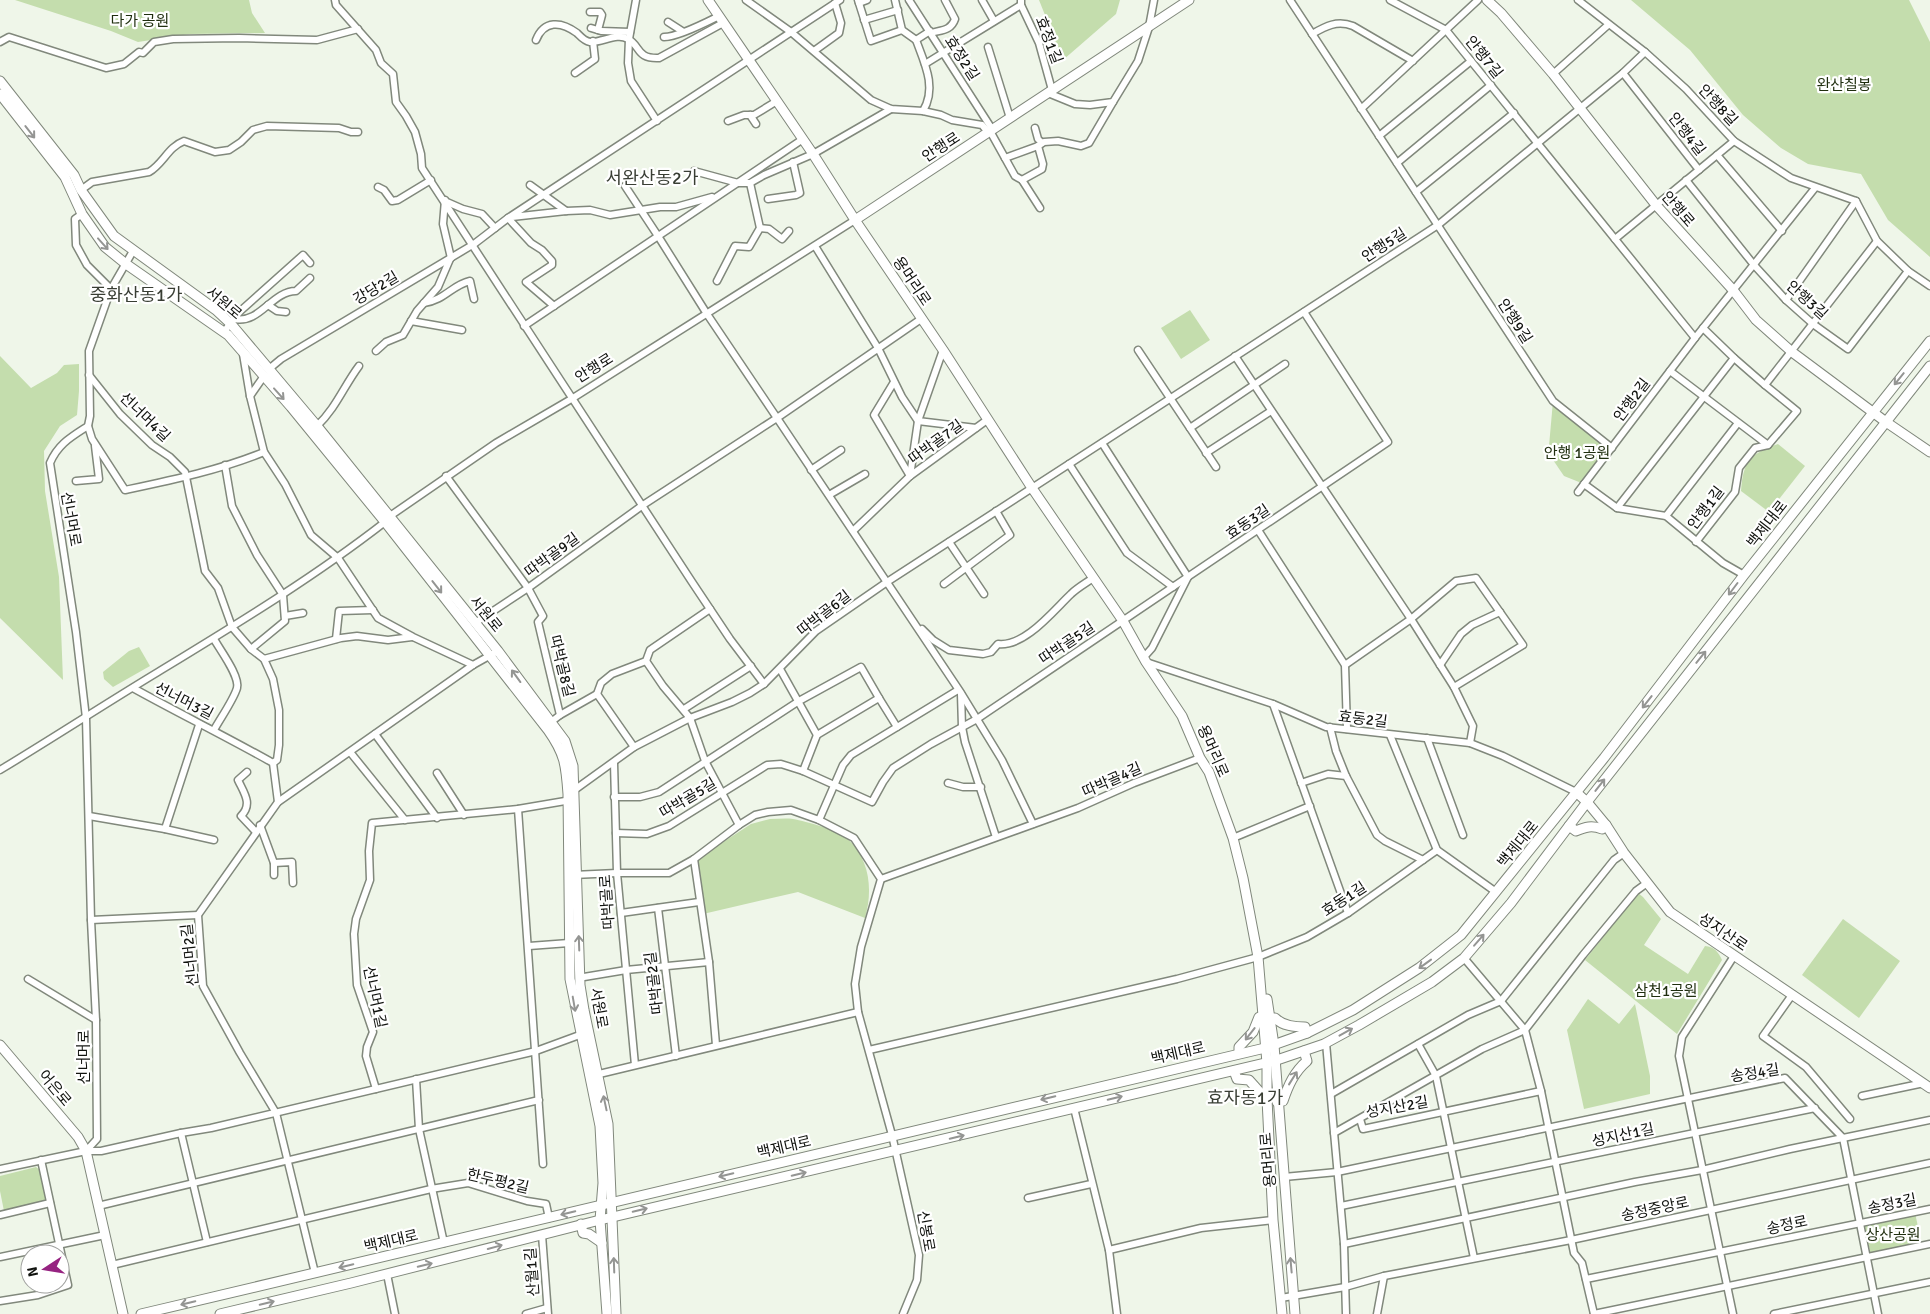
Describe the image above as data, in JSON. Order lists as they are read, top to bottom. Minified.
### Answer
{"streets":{"street":["효정1길","안행7길","효정2길","안행8길","안행4길","안행로","안행5길","용머리로","강당2길","안행3길","서원로","안행9길","안행2길","선너머4길","따박골7길","안행1길","선너머로","효동3길","백제대로","따박골9길","따박골6길","따박골5길","따박골8길","선너머3길","효동2길","따박골4길","효동1길","따박골로","성지산로","선너머2길","따박골2길","선너머1길","송정4길","어은로","성지산2길","성지산1길","한두평2길","송정3길","송정중앙로","송정로","신봉로","산월1길"]},"crossings":[["효정1길","안행로"],["안행7길","안행9길"],["효정2길","안행로"],["안행8길","안행4길"],["안행8길","안행5길"],["안행4길","안행로"],["안행4길","안행5길"],["안행4길","안행3길"],["안행로","안행5길"],["안행로","용머리로"],["안행로","강당2길"],["안행로","서원로"],["안행로","안행2길"],["안행로","백제대로"],["안행로","따박골9길"],["안행로","선너머3길"],["안행5길","용머리로"],["안행5길","안행9길"],["안행5길","효동3길"],["안행5길","따박골6길"],["용머리로","강당2길"],["용머리로","따박골7길"],["용머리로","효동3길"],["용머리로","백제대로"],["용머리로","따박골9길"],["용머리로","따박골6길"],["용머리로","따박골5길"],["용머리로","효동2길"],["용머리로","따박골4길"],["용머리로","효동1길"],["용머리로","송정중앙로"],["강당2길","서원로"],["서원로","백제대로"],["서원로","따박골9길"],["서원로","따박골6길"],["서원로","따박골8길"],["서원로","선너머3길"],["서원로","선너머2길"],["서원로","선너머1길"],["안행9길","안행2길"],["선너머4길","선너머3길"],["선너머로","선너머3길"],["선너머로","어은로"],["효동3길","따박골5길"],["백제대로","효동2길"],["백제대로","성지산로"],["백제대로","선너머2길"],["백제대로","한두평2길"],["백제대로","신봉로"],["백제대로","산월1길"],["따박골9길","따박골8길"],["따박골6길","선너머1길"],["따박골5길","따박골로"],["효동2길","성지산로"],["따박골4길","신봉로"],["따박골로","따박골2길"],["선너머2길","한두평2길"],["송정4길","성지산1길"],["어은로","한두평2길"],["성지산2길","성지산1길"],["성지산2길","송정중앙로"],["송정3길","송정중앙로"],["송정3길","송정로"]],"districts":["서완산동2가","중화산동1가","효자동1가"],"parks":["다가 공원","완산칠봉","안행 1공원","삼천1공원","상산공원"],"north":"left"}
